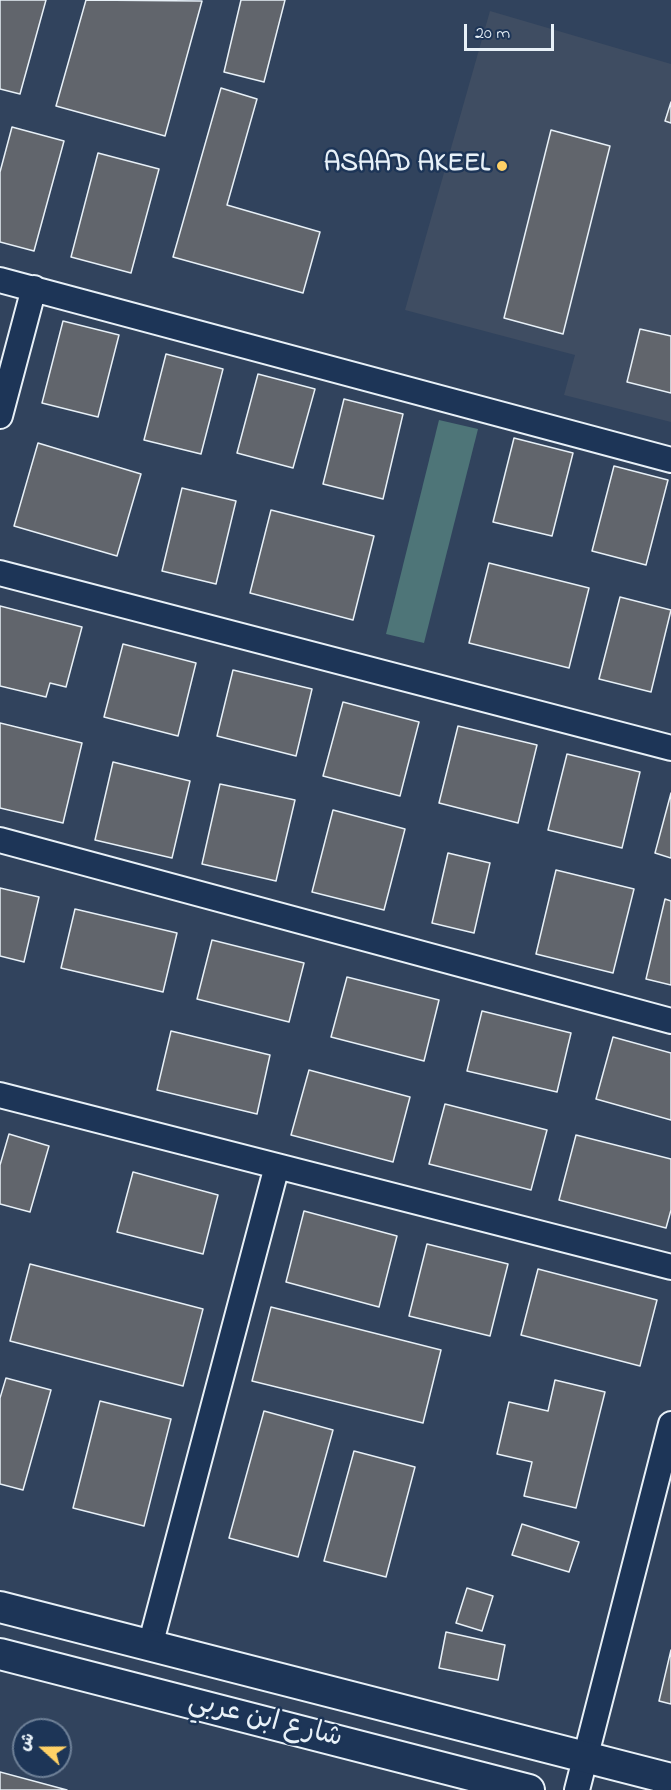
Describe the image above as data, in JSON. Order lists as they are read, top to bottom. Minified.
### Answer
{"streets":{"street":["شارع ابن عربي"]},"places":["ASAAD AKEEL"],"scale_bar":"20 m","north":"left"}
